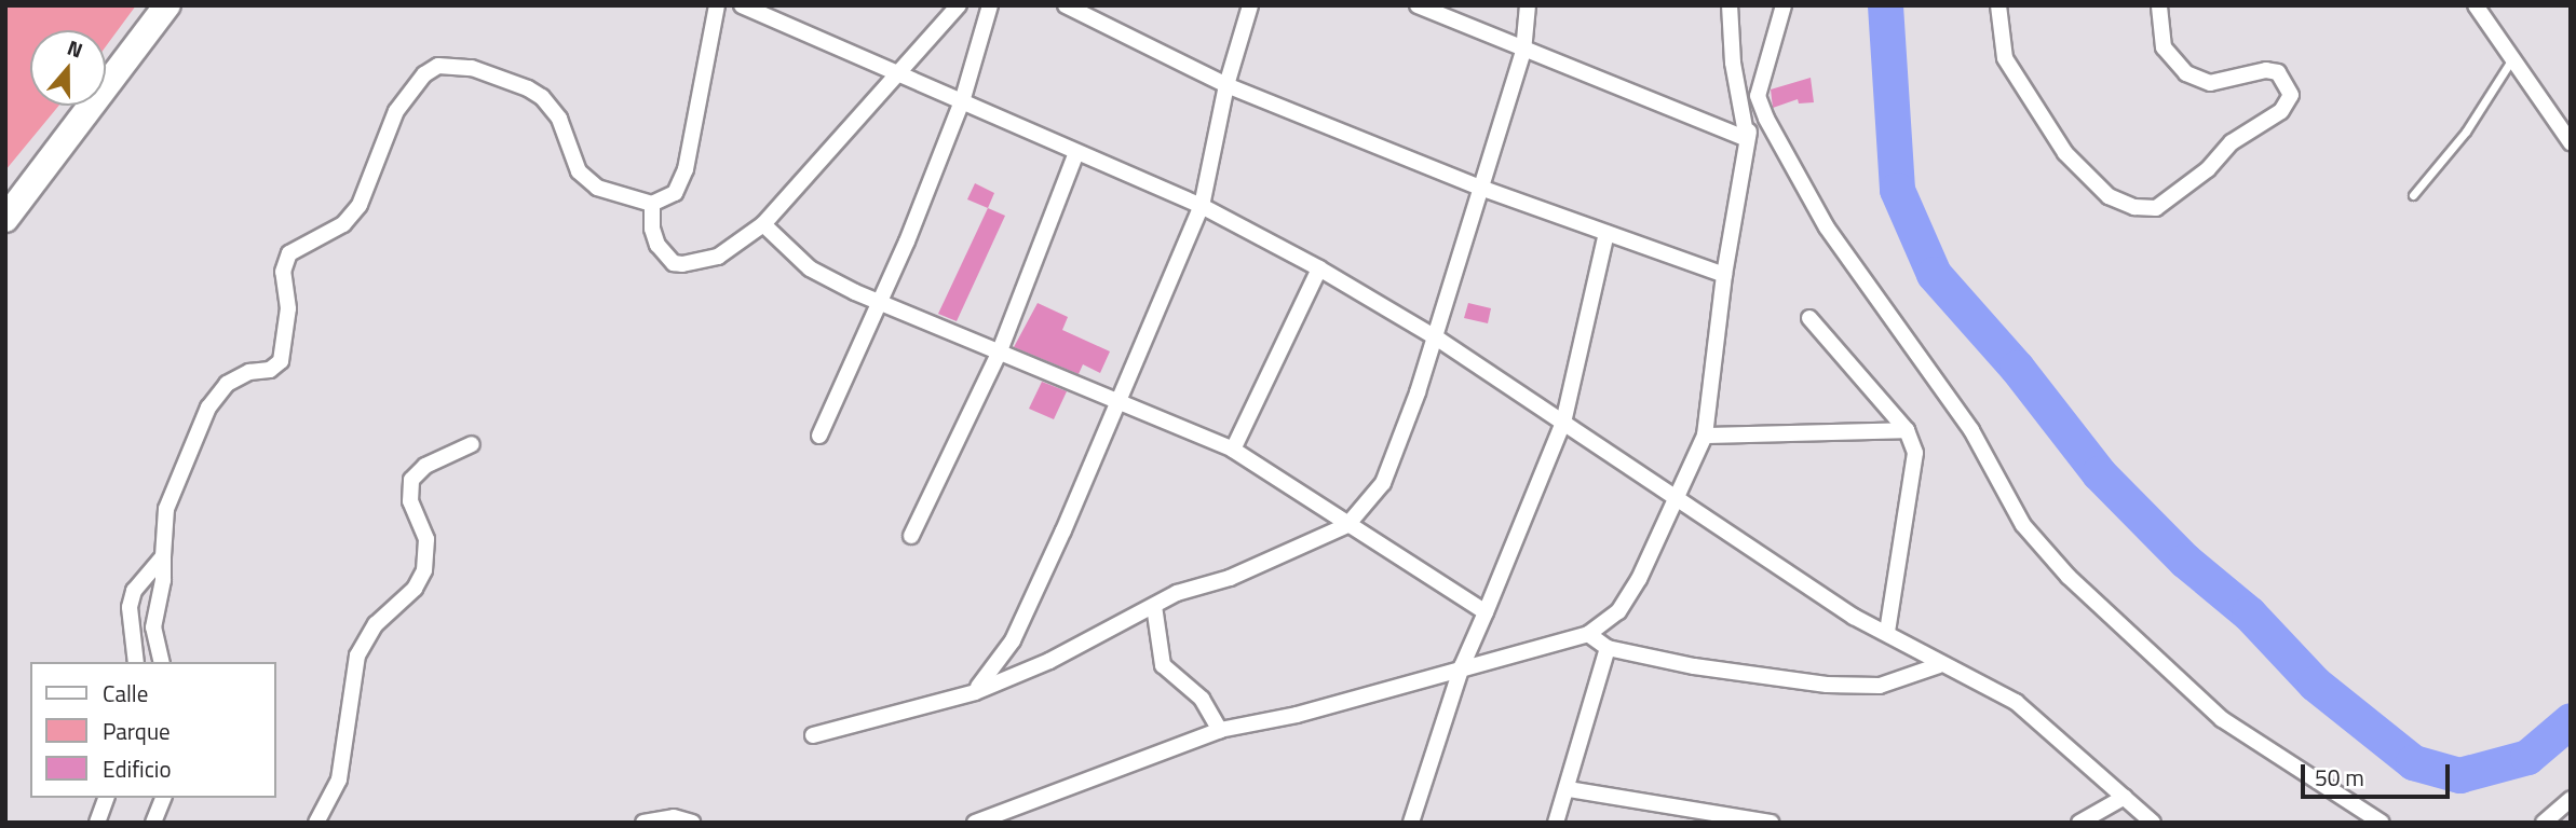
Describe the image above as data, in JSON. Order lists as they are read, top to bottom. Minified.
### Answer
{"legend":["Calle","Parque","Edificio"],"scale_bar":"50 m","north":"top"}
